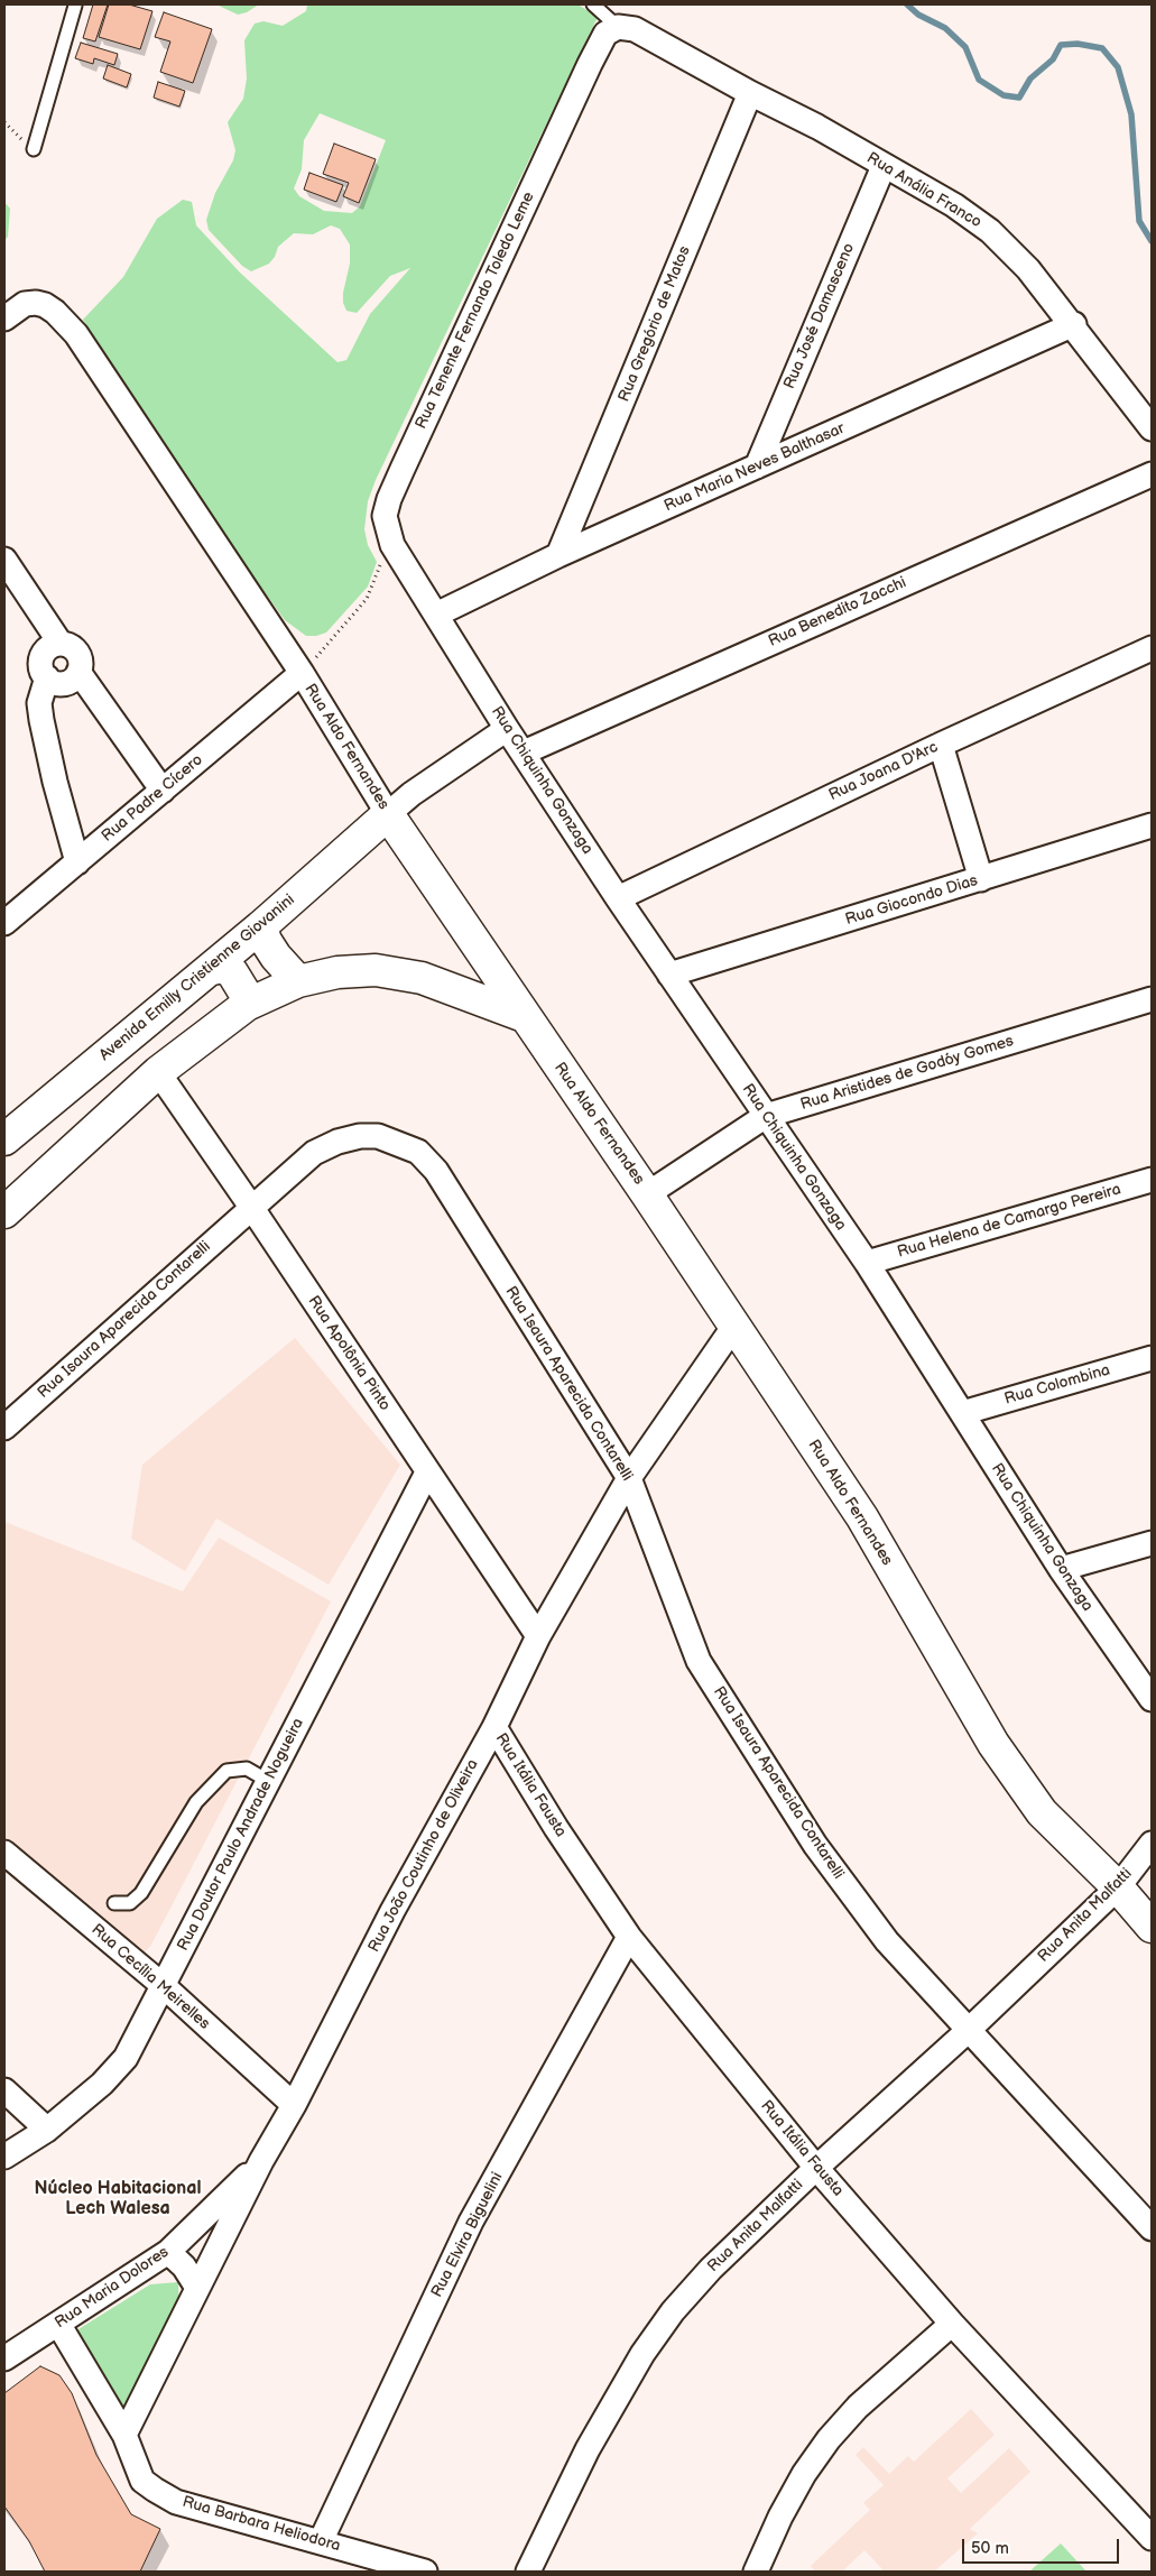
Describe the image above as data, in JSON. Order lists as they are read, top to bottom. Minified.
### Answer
{"streets":{"street":["Rua Anália Franco","Rua Tenente Fernando Toledo Leme","Rua José Damasceno","Rua Gregório de Matos","Rua Maria Neves Balthasar","Rua Benedito Zacchi","Rua Aldo Fernandes","Rua Joana D'Arc","Rua Chiquinha Gonzaga","Rua Padre Cícero","Rua Giocondo Dias","Avenida Emilly Cristienne Giovanini","Rua Aristides de Godóy Gomes","Rua Helena de Camargo Pereira","Rua Isaura Aparecida Contarelli","Rua Apolônia Pinto","Rua Colombina","Rua Itália Fausta","Rua Doutor Paulo Andrade Nogueira","Rua João Coutinho de Oliveira","Rua Anita Malfatti","Rua Cecília Meirelles","Rua Elvira Biguelini","Rua Maria Dolores","Rua Barbara Heliodora"]},"crossings":[["Rua Anália Franco","Rua Tenente Fernando Toledo Leme"],["Rua Anália Franco","Rua José Damasceno"],["Rua Anália Franco","Rua Gregório de Matos"],["Rua Anália Franco","Rua Maria Neves Balthasar"],["Rua Tenente Fernando Toledo Leme","Rua Maria Neves Balthasar"],["Rua Tenente Fernando Toledo Leme","Rua Chiquinha Gonzaga"],["Rua José Damasceno","Rua Maria Neves Balthasar"],["Rua Gregório de Matos","Rua Maria Neves Balthasar"],["Rua Maria Neves Balthasar","Rua Chiquinha Gonzaga"],["Rua Benedito Zacchi","Rua Chiquinha Gonzaga"],["Rua Aldo Fernandes","Rua Padre Cícero"],["Rua Aldo Fernandes","Avenida Emilly Cristienne Giovanini"],["Rua Aldo Fernandes","Rua Aristides de Godóy Gomes"],["Rua Aldo Fernandes","Rua João Coutinho de Oliveira"],["Rua Aldo Fernandes","Rua Anita Malfatti"],["Rua Joana D'Arc","Rua Chiquinha Gonzaga"],["Rua Chiquinha Gonzaga","Rua Giocondo Dias"],["Rua Chiquinha Gonzaga","Rua Aristides de Godóy Gomes"],["Rua Chiquinha Gonzaga","Rua Helena de Camargo Pereira"],["Rua Chiquinha Gonzaga","Rua Colombina"],["Rua Isaura Aparecida Contarelli","Rua Apolônia Pinto"],["Rua Isaura Aparecida Contarelli","Rua João Coutinho de Oliveira"],["Rua Isaura Aparecida Contarelli","Rua Anita Malfatti"],["Rua Apolônia Pinto","Rua Doutor Paulo Andrade Nogueira"],["Rua Apolônia Pinto","Rua João Coutinho de Oliveira"],["Rua Itália Fausta","Rua João Coutinho de Oliveira"],["Rua Itália Fausta","Rua Anita Malfatti"],["Rua Itália Fausta","Rua Elvira Biguelini"],["Rua Doutor Paulo Andrade Nogueira","Rua Cecília Meirelles"],["Rua João Coutinho de Oliveira","Rua Cecília Meirelles"],["Rua João Coutinho de Oliveira","Rua Maria Dolores"],["Rua Elvira Biguelini","Rua Barbara Heliodora"],["Rua Maria Dolores","Rua Barbara Heliodora"]],"districts":["Núcleo Habitacional Lech Walesa"],"scale_bar":"50 m"}
